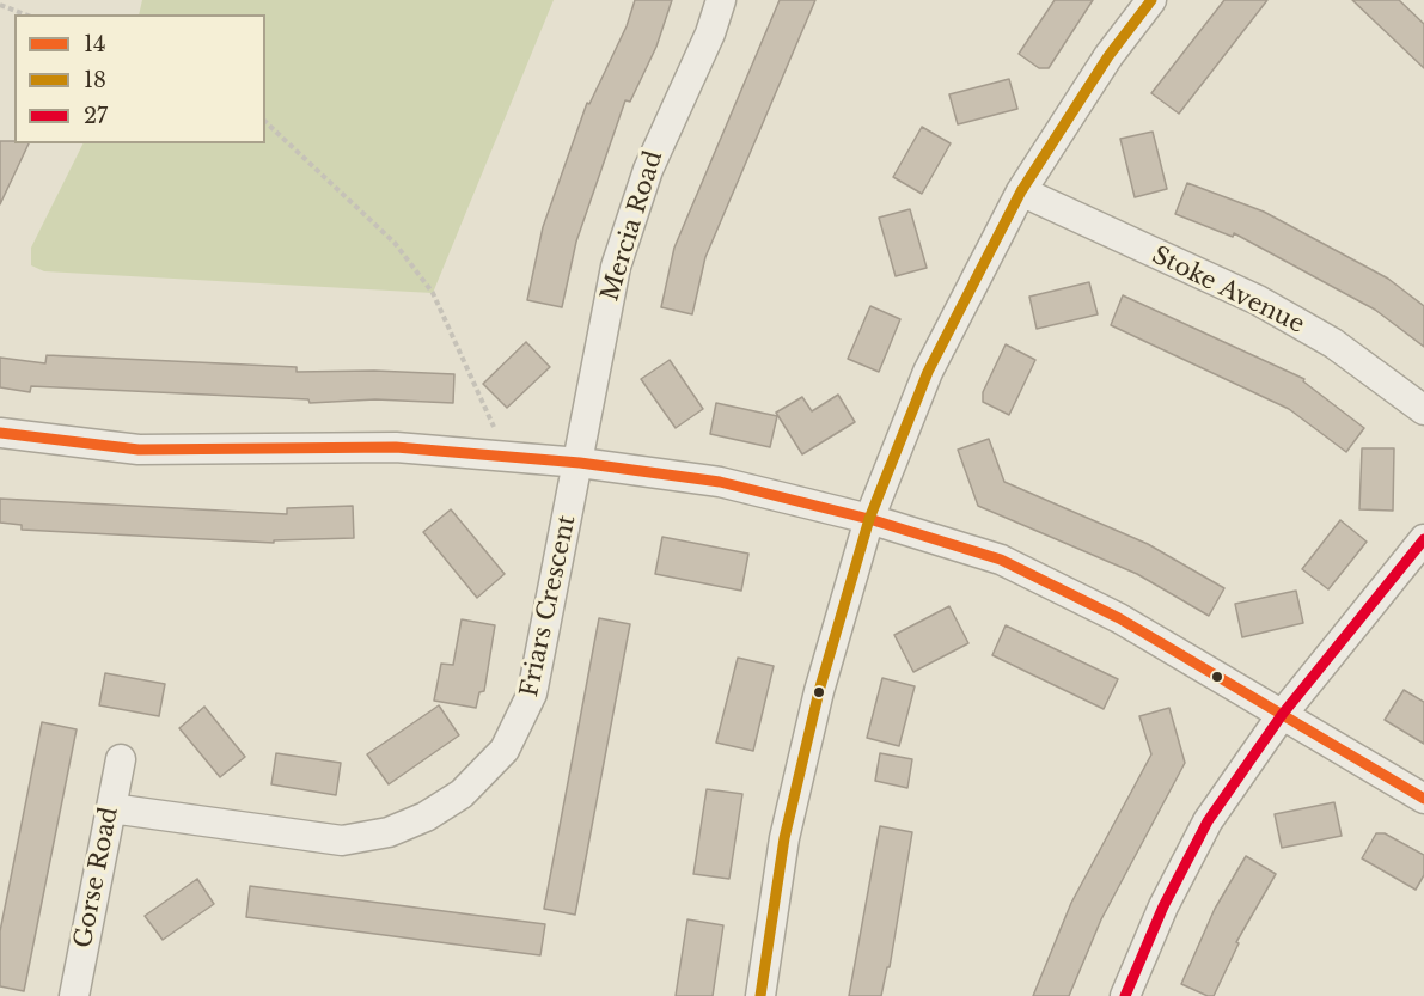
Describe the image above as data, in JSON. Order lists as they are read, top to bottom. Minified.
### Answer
{"streets":{"street":["Mercia Road","Stoke Avenue","Friars Crescent","Gorse Road"]},"crossings":[["Mercia Road","Friars Crescent"],["Friars Crescent","Gorse Road"]],"lines":["transit line 18","transit line 14","transit line 27"],"legend":["14","18","27"]}
